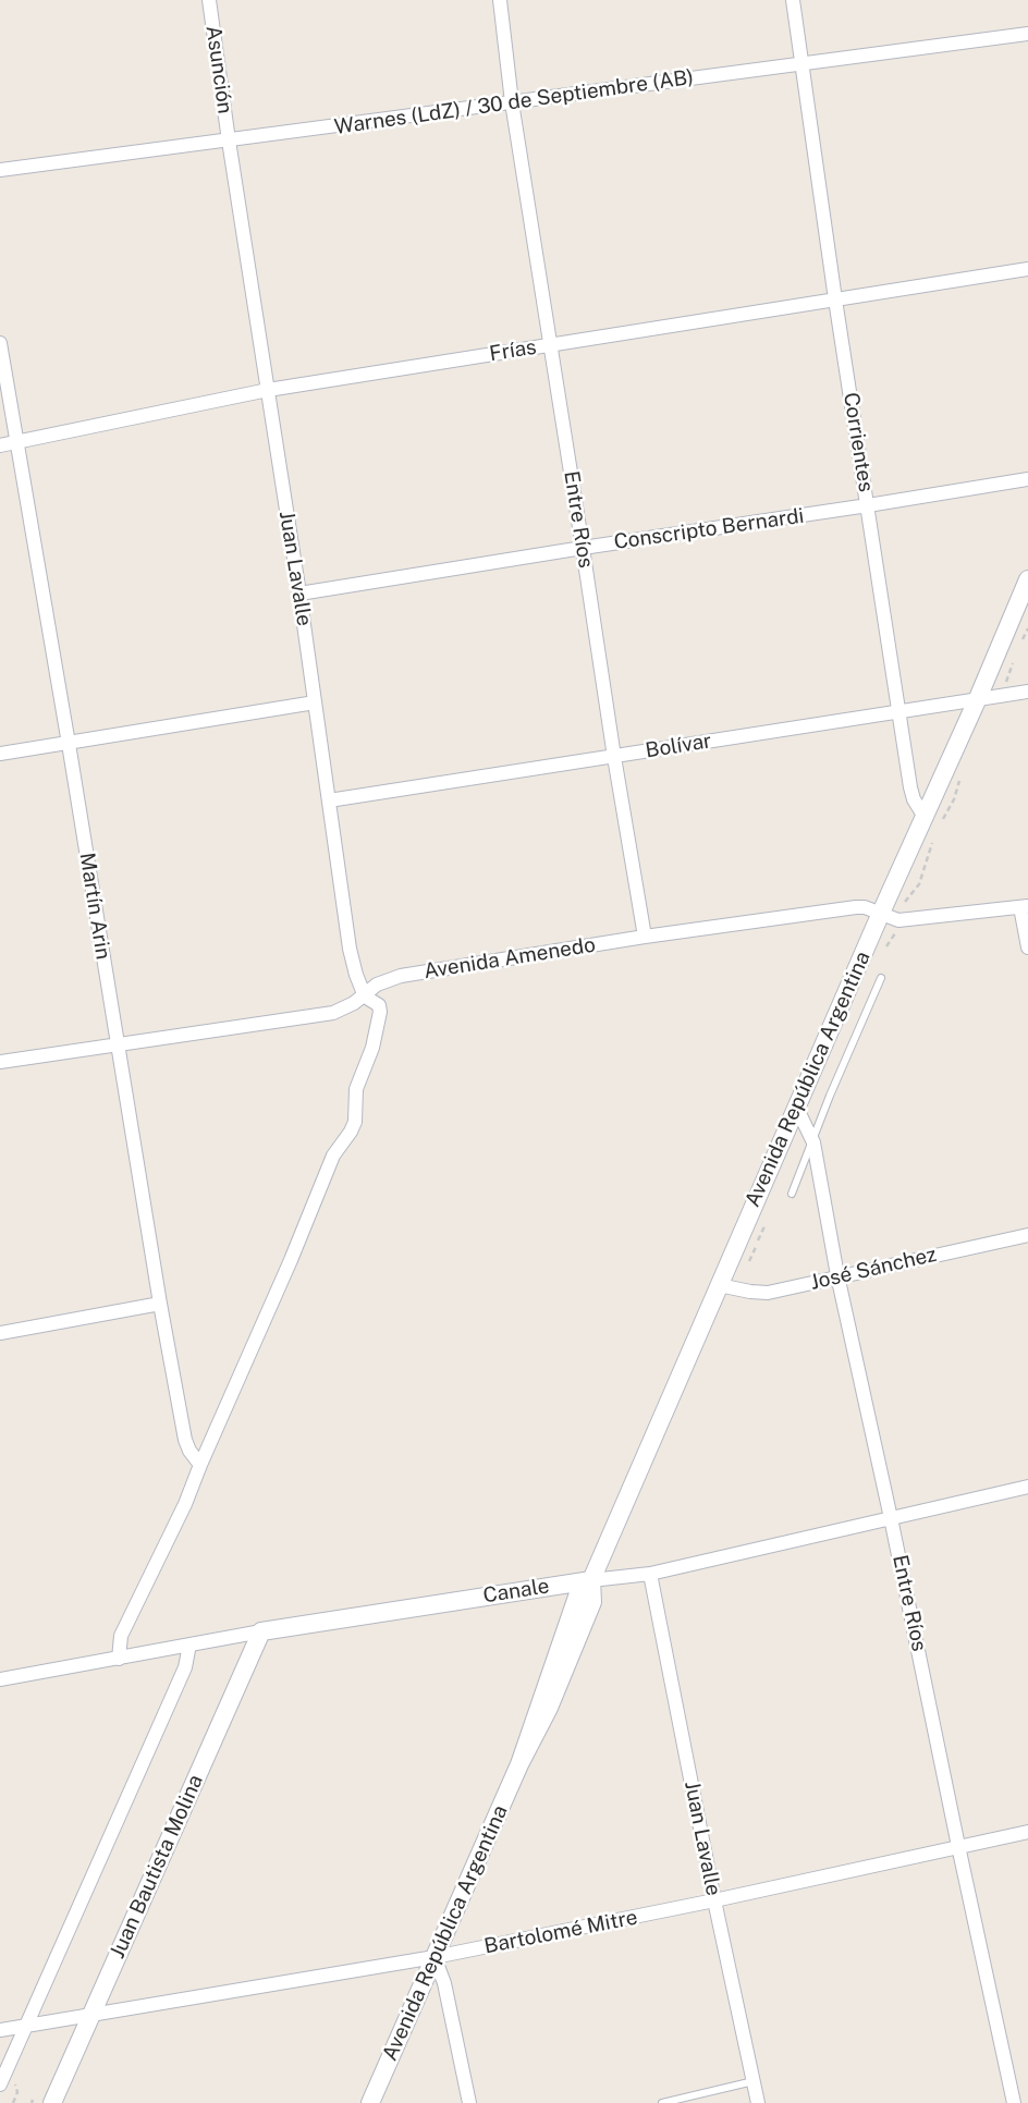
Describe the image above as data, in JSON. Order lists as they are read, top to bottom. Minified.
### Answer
{"streets":{"main road":["Avenida República Argentina","Canale","Juan Bautista Molina"],"street":["Asunción","Warnes (LdZ) / 30 de Septiembre (AB)","Frías","Corrientes","Entre Ríos","Conscripto Bernardi","Juan Lavalle","Bolívar","Martín Arin","Avenida Amenedo","José Sánchez","Bartolomé Mitre"]},"crossings":[["Asunción","Warnes (LdZ) / 30 de Septiembre (AB)"],["Asunción","Juan Lavalle"],["Warnes (LdZ) / 30 de Septiembre (AB)","Corrientes"],["Warnes (LdZ) / 30 de Septiembre (AB)","Entre Ríos"],["Warnes (LdZ) / 30 de Septiembre (AB)","Juan Lavalle"],["Frías","Corrientes"],["Frías","Entre Ríos"],["Frías","Juan Lavalle"],["Frías","Martín Arin"],["Corrientes","Conscripto Bernardi"],["Corrientes","Bolívar"],["Corrientes","Avenida República Argentina"],["Entre Ríos","Conscripto Bernardi"],["Entre Ríos","Bolívar"],["Entre Ríos","Avenida Amenedo"],["Entre Ríos","Avenida República Argentina"],["Entre Ríos","José Sánchez"],["Entre Ríos","Canale"],["Entre Ríos","Bartolomé Mitre"],["Conscripto Bernardi","Juan Lavalle"],["Juan Lavalle","Bolívar"],["Juan Lavalle","Martín Arin"],["Juan Lavalle","Avenida Amenedo"],["Juan Lavalle","Canale"],["Juan Lavalle","Bartolomé Mitre"],["Bolívar","Avenida República Argentina"],["Martín Arin","Avenida Amenedo"],["Avenida Amenedo","Avenida República Argentina"],["Avenida República Argentina","José Sánchez"],["Avenida República Argentina","Canale"],["Avenida República Argentina","Bartolomé Mitre"],["Canale","Juan Bautista Molina"],["Juan Bautista Molina","Bartolomé Mitre"]]}
